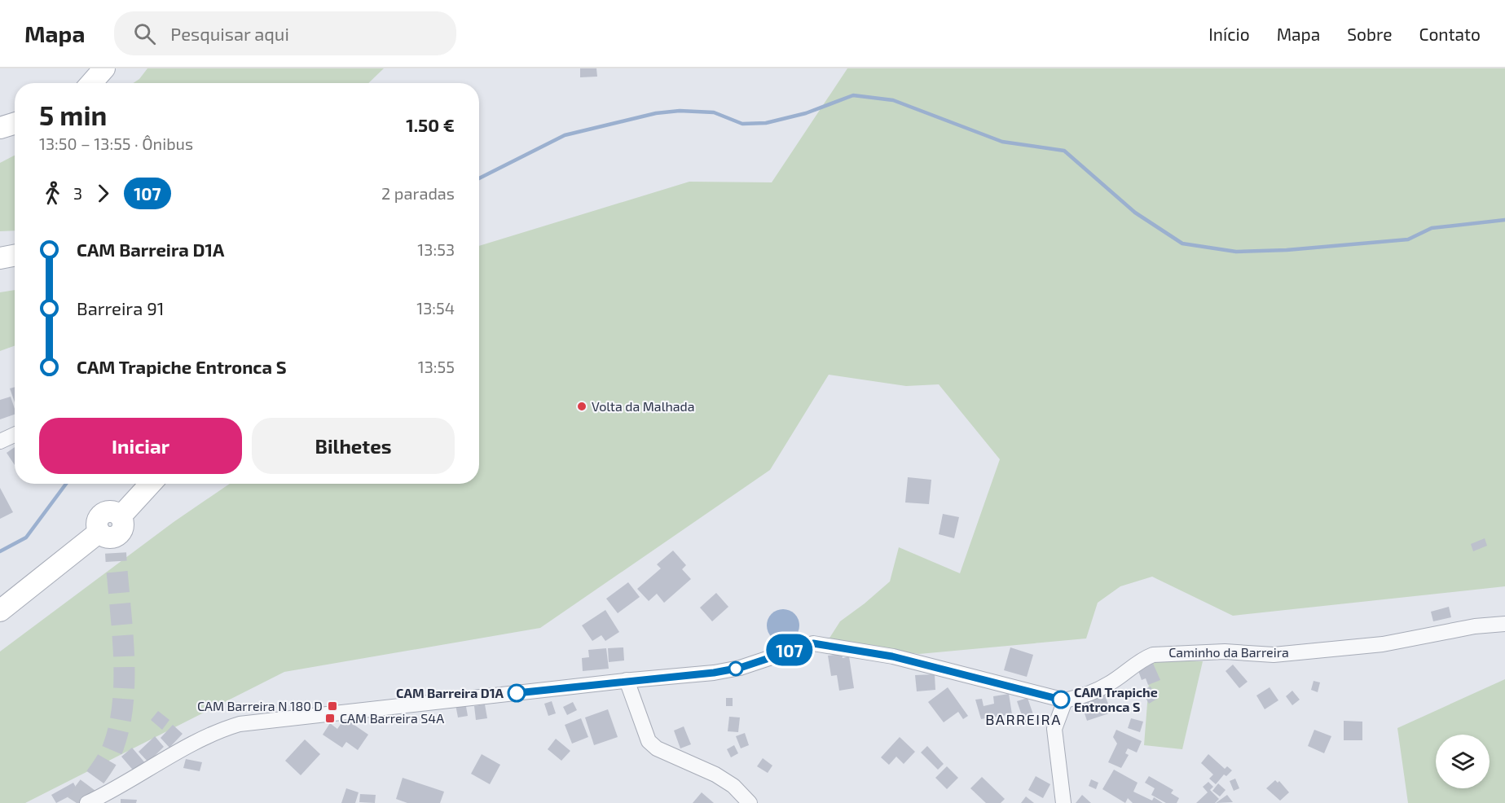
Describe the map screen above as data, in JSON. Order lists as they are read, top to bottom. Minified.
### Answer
{"streets":{"street":["Caminho da Barreira"]},"districts":["BARREIRA"],"places":{"other":["Volta da Malhada","CAM Barreira D1A","CAM Trapiche Entronca S"],"transit":["CAM Barreira N 180 D","CAM Barreira S4A"]},"lines":["bus line 107"],"page":{"header":"Mapa","search":"Pesquisar aqui","nav":["Início","Mapa","Sobre","Contato"],"on_map":"107","heading":["5 min","13:50 – 13:55 · Ônibus","1.50 €"],"legs":["3","107","2 paradas"],"list":[{"name":"CAM Barreira D1A","value":"13:53"},{"name":"Barreira 91","value":"13:54"},{"name":"CAM Trapiche Entronca S","value":"13:55"}],"buttons":["Iniciar","Bilhetes"]}}
